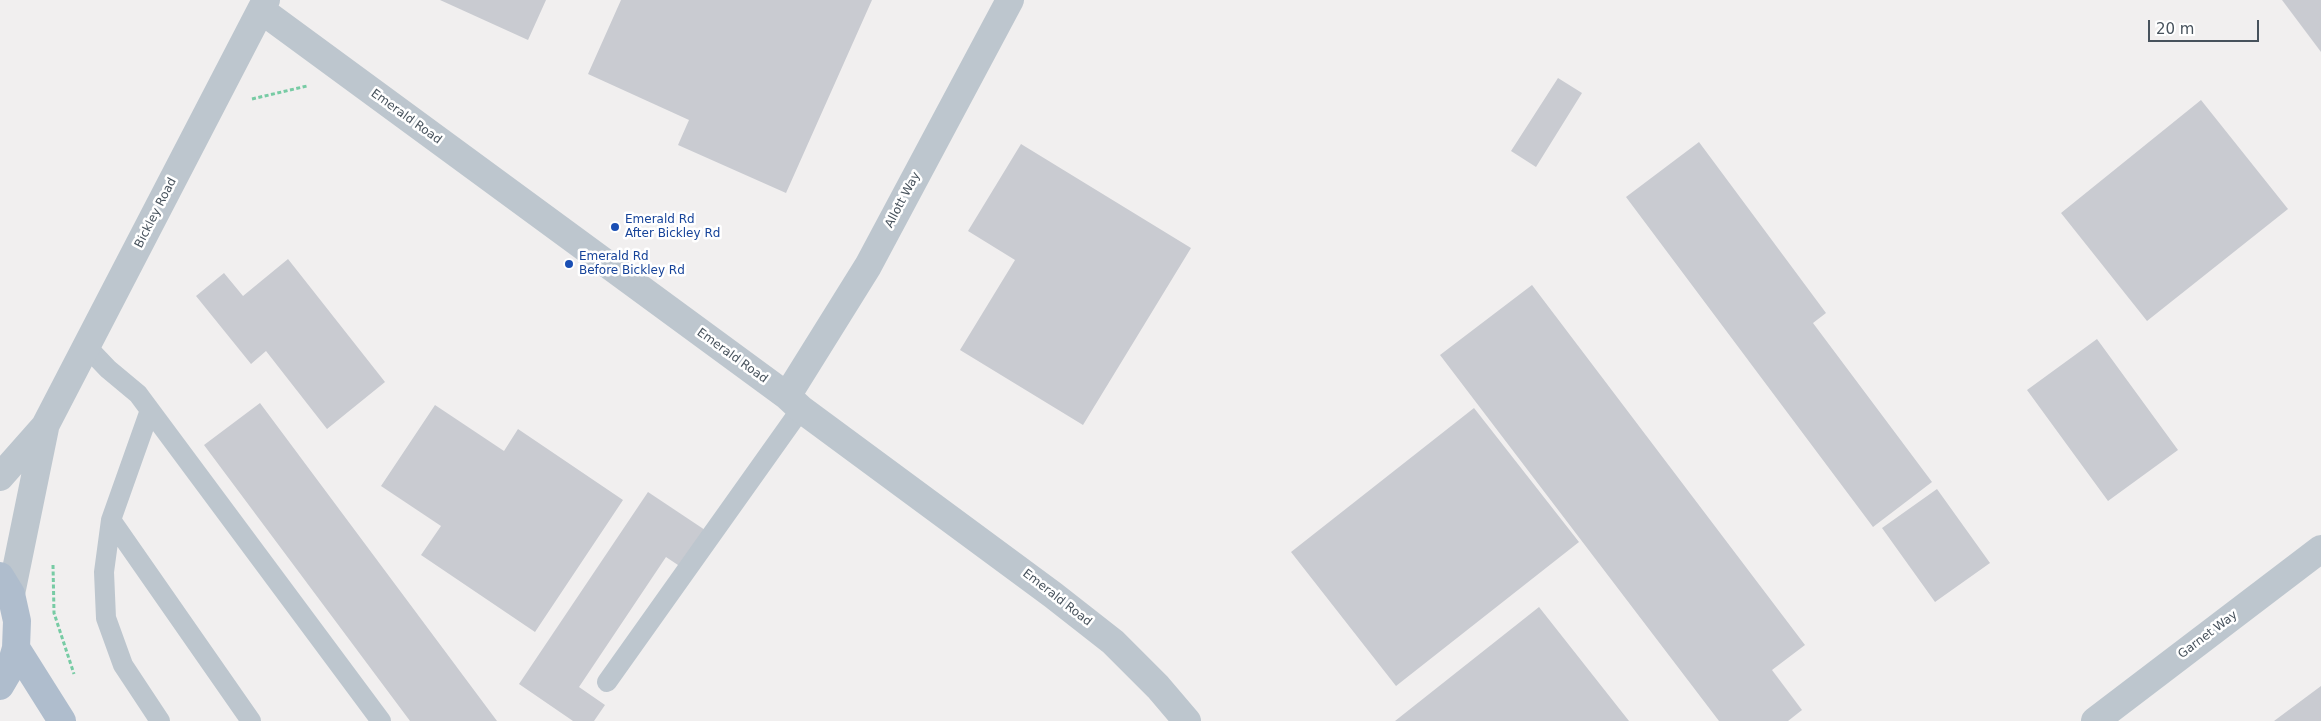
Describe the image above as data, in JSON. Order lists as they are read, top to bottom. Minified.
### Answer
{"streets":{"street":["Emerald Road","Allott Way","Bickley Road","Garnet Way"]},"crossings":[["Emerald Road","Allott Way"],["Emerald Road","Bickley Road"]],"places":["Emerald Rd After Bickley Rd","Emerald Rd Before Bickley Rd"],"scale_bar":"20 m"}
